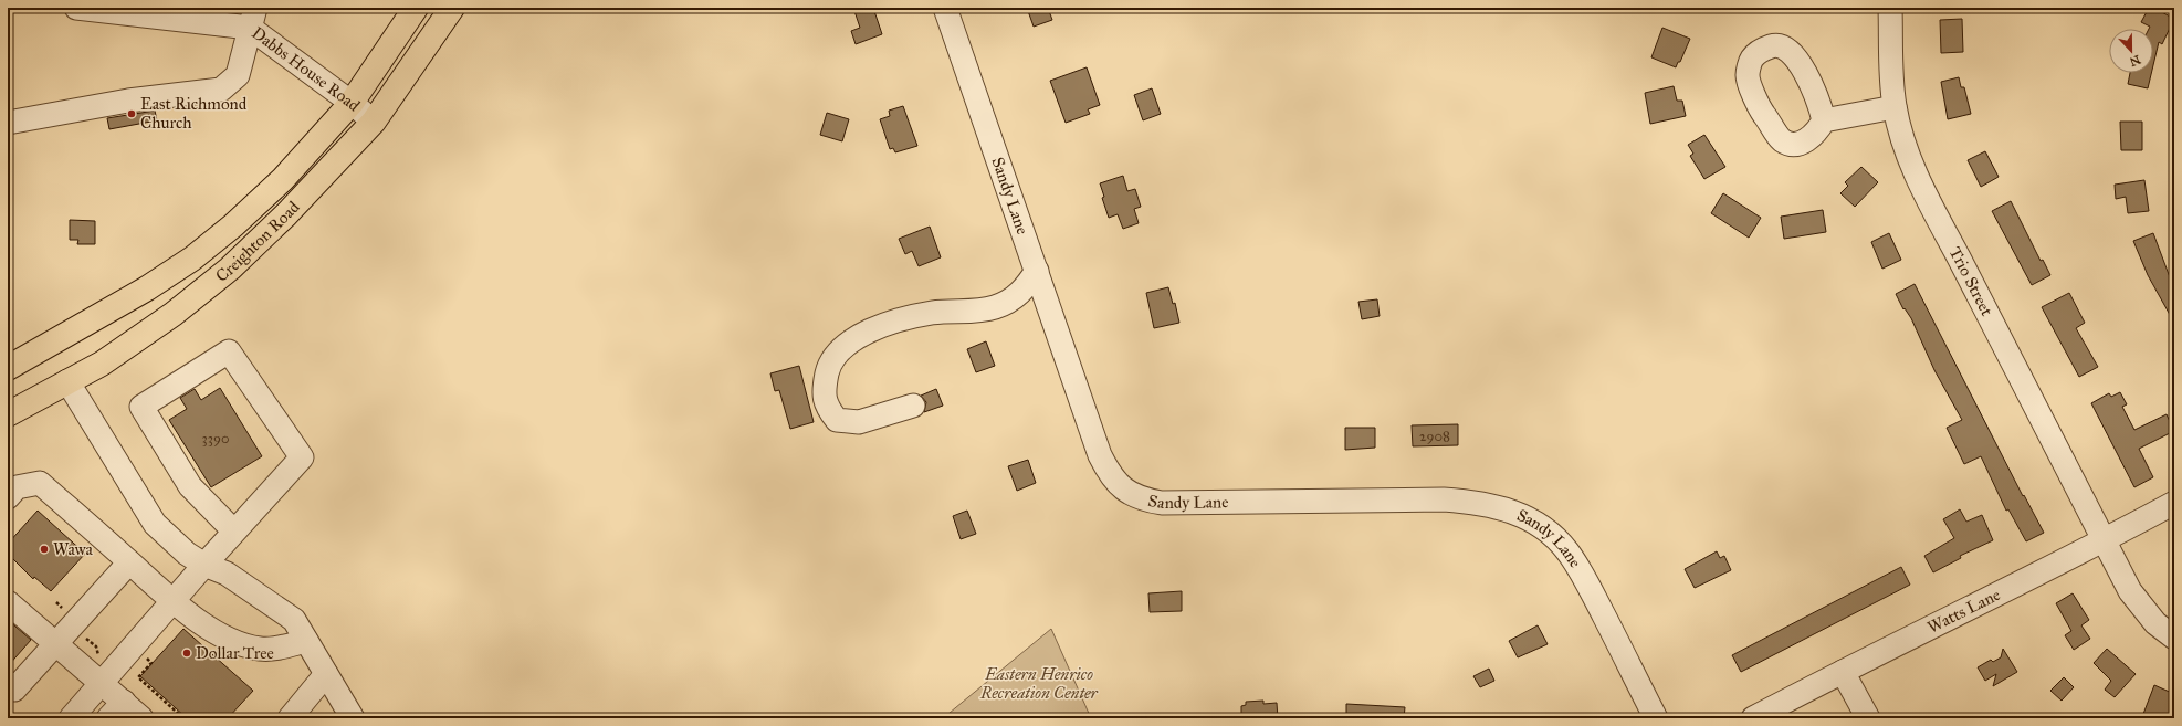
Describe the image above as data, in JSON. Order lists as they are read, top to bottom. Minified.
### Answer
{"streets":{"main road":["Creighton Road"],"street":["Dabbs House Road","Sandy Lane","Trio Street","Watts Lane"]},"crossings":[["Dabbs House Road","Creighton Road"],["Trio Street","Watts Lane"]],"parks":["Eastern Henrico Recreation Center"],"places":["East Richmond Church","Wawa","Dollar Tree"],"house_numbers":["2908","3390"],"north":"bottom"}
